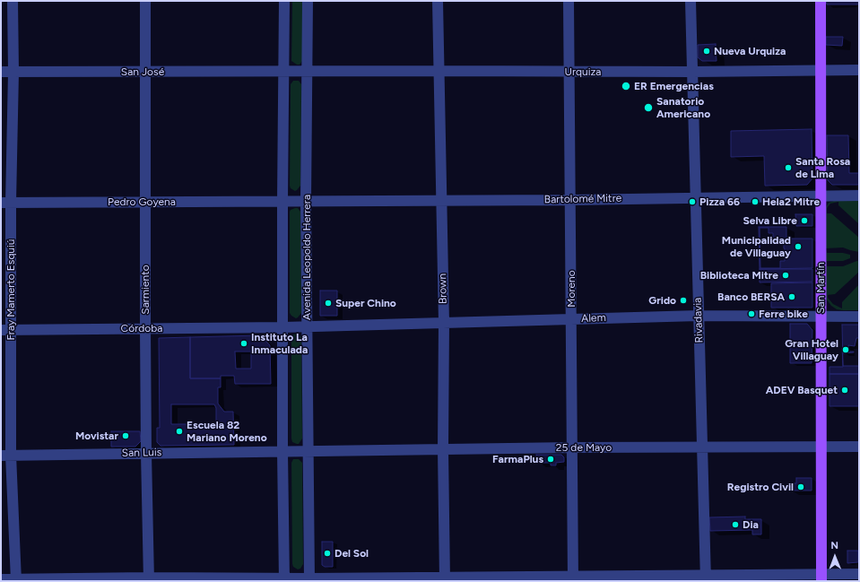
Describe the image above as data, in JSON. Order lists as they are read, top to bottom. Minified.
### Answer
{"streets":{"main road":["San Martín"],"street":["San José","Urquiza","Bartolomé Mitre","Pedro Goyena","Avenida Leopoldo Herrera","Brown","Moreno","Fray Mamerto Esquiú","Sarmiento","Alem","Rivadavia","Córdoba","25 de Mayo","San Luis"]},"crossings":[["San José","Urquiza"],["San José","Avenida Leopoldo Herrera"],["San José","Fray Mamerto Esquiú"],["San José","Sarmiento"],["Urquiza","Avenida Leopoldo Herrera"],["Urquiza","San Martín"],["Urquiza","Brown"],["Urquiza","Moreno"],["Urquiza","Rivadavia"],["Bartolomé Mitre","Pedro Goyena"],["Bartolomé Mitre","Avenida Leopoldo Herrera"],["Bartolomé Mitre","San Martín"],["Bartolomé Mitre","Brown"],["Bartolomé Mitre","Moreno"],["Bartolomé Mitre","Rivadavia"],["Pedro Goyena","Avenida Leopoldo Herrera"],["Pedro Goyena","Fray Mamerto Esquiú"],["Pedro Goyena","Sarmiento"],["Avenida Leopoldo Herrera","Alem"],["Avenida Leopoldo Herrera","Córdoba"],["Avenida Leopoldo Herrera","25 de Mayo"],["Avenida Leopoldo Herrera","San Luis"],["San Martín","Alem"],["San Martín","25 de Mayo"],["Brown","Alem"],["Brown","25 de Mayo"],["Moreno","Alem"],["Moreno","25 de Mayo"],["Fray Mamerto Esquiú","Córdoba"],["Fray Mamerto Esquiú","San Luis"],["Sarmiento","Córdoba"],["Sarmiento","San Luis"],["Alem","Rivadavia"],["Alem","Córdoba"],["Rivadavia","25 de Mayo"],["25 de Mayo","San Luis"]],"places":["Nueva Urquiza","ER Emergencias","Sanatorio Americano","Santa Rosa de Lima","Pizza 66","Hela2 Mitre","Selva Libre","Municipalidad de Villaguay","Biblioteca Mitre","Banco BERSA","Grido","Super Chino","Ferre bike","Instituto La Inmaculada","Gran Hotel Villaguay","ADEV Basquet","Escuela 82 Mariano Moreno","Movistar","FarmaPlus","Registro Civil","Dia","Del Sol"],"north":"top"}
